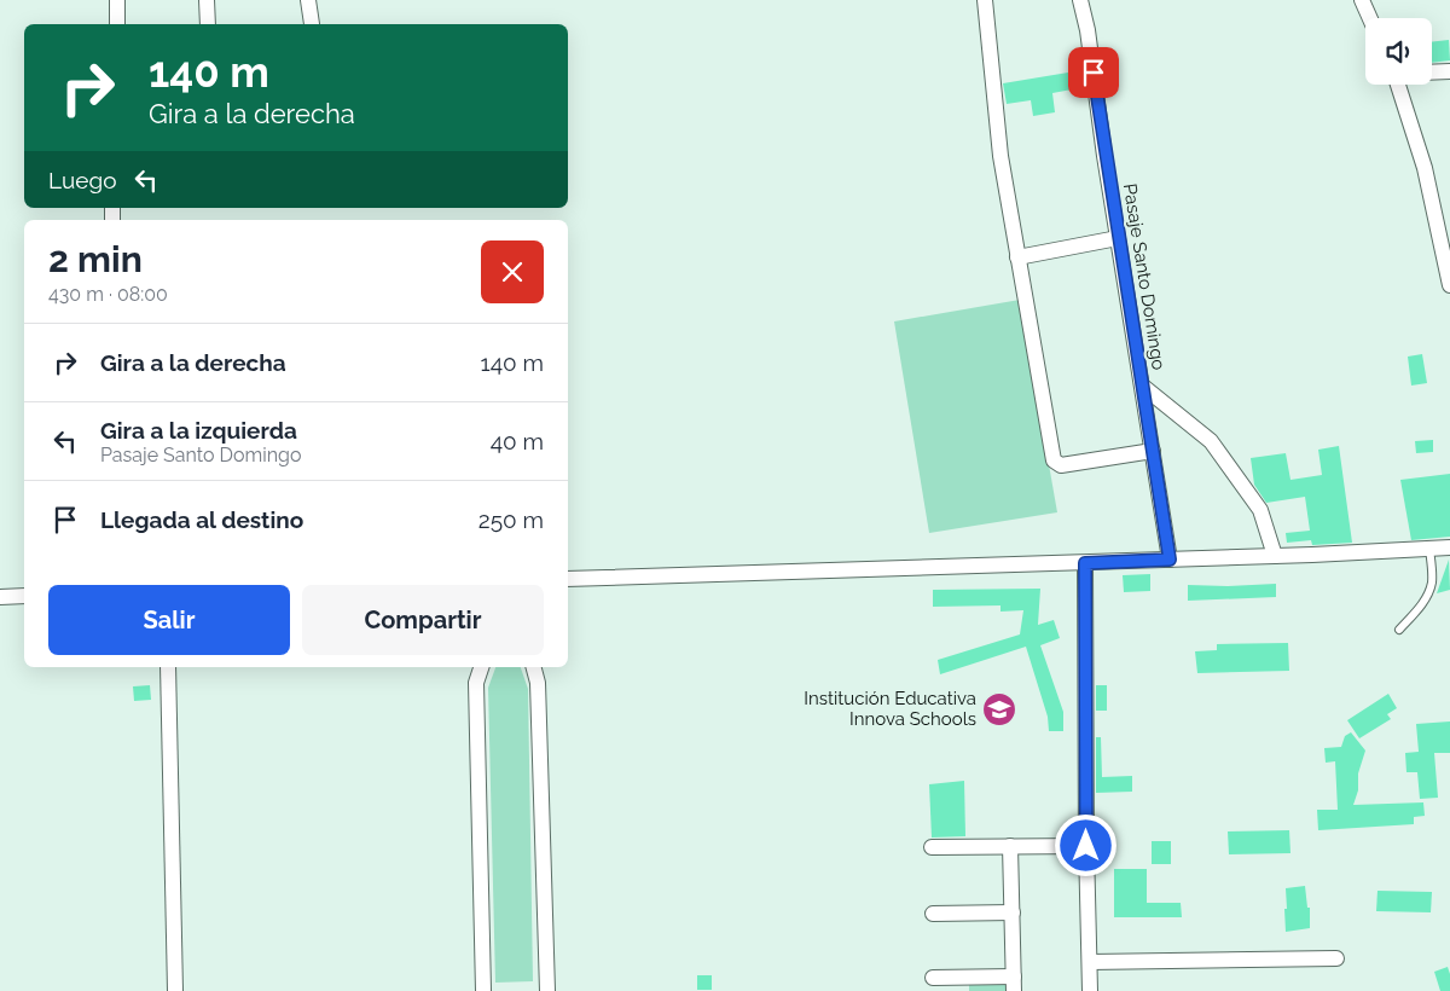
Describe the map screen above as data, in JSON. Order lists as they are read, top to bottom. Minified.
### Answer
{"streets":{"street":["Pasaje Santo Domingo"]},"places":{"school or university":["Institución Educativa Innova Schools"]},"page":{"turn":["140 m","Gira a la derecha"],"then":"Luego","heading":["2 min","430 m · 08:00"],"list":[{"name":"Gira a la derecha","value":"140 m"},{"name":"Gira a la izquierda","note":"Pasaje Santo Domingo","value":"40 m"},{"name":"Llegada al destino","value":"250 m"}],"buttons":["Salir","Compartir"]}}
